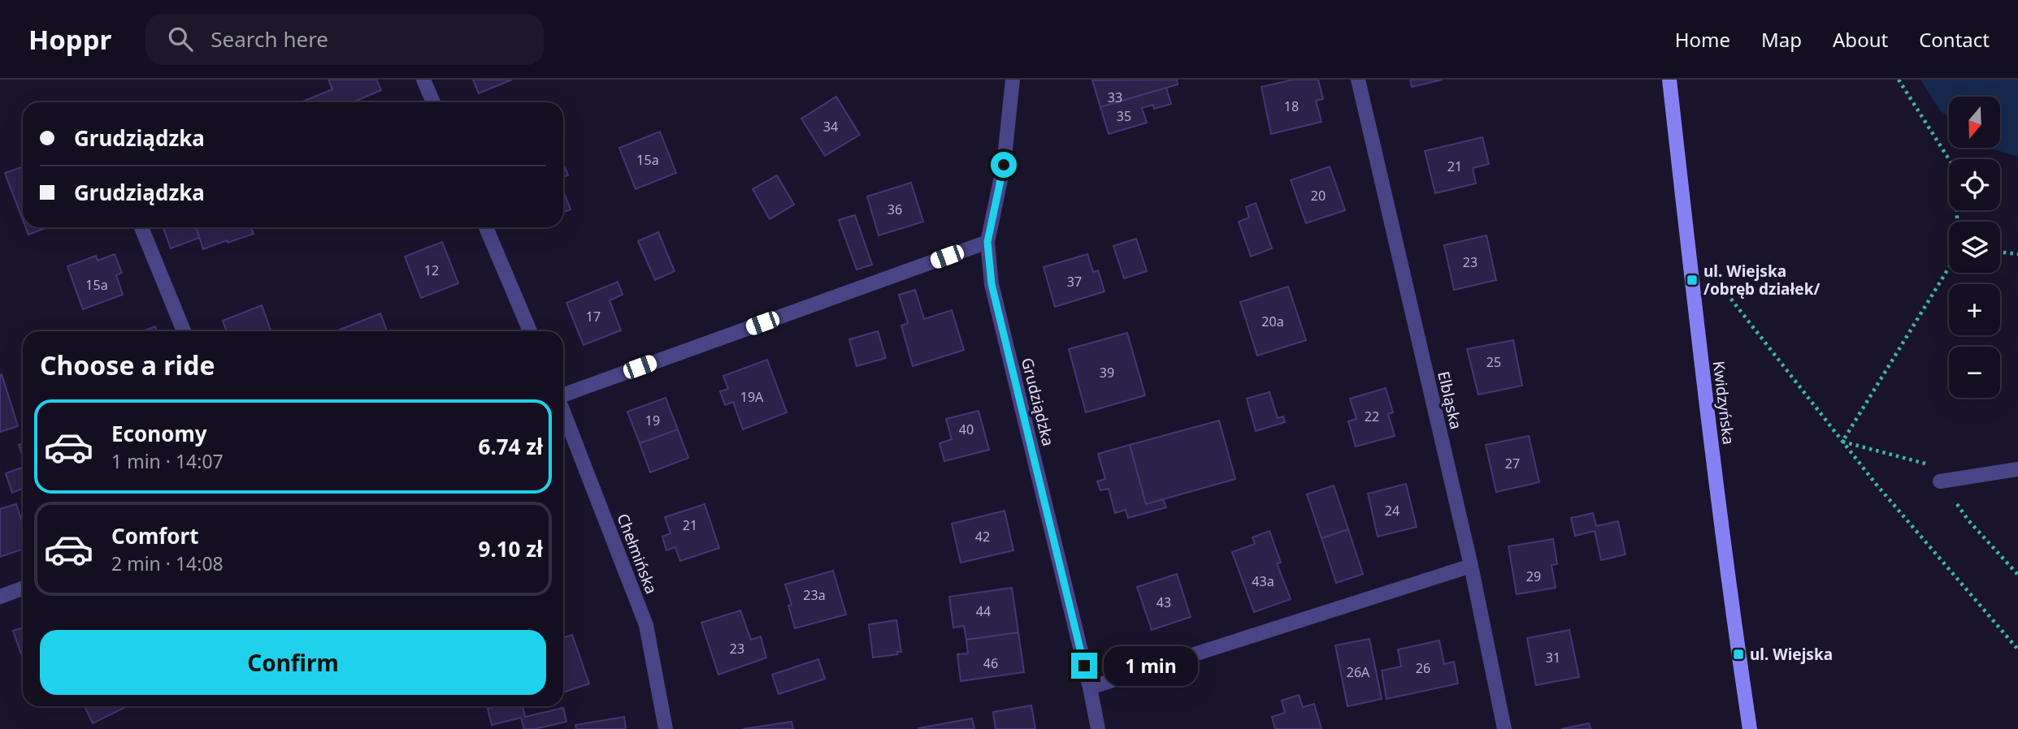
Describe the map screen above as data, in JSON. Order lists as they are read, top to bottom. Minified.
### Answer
{"streets":{"street":["Elbląska","Grudziądzka","Kwidzyńska","Chełmińska"]},"places":{"transit":["ul. Wiejska /obręb działek/","ul. Wiejska"]},"house_numbers":["33","18","35","34","15a","21","20","36","23","12","37","15a","17","20a","25","39","19A","22","19","40","27","24","21","42","29","43a","23a","43","44","23","31","46","26","26A"],"north":"bottom","page":{"header":"Hoppr","search":"Search here","nav":["Home","Map","About","Contact"],"map_buttons":["+","−"],"banner":["Grudziądzka","Grudziądzka"],"heading":"Choose a ride","list":[{"name":"Economy","note":"1 min · 14:07","value":"6.74 zł"},{"name":"Comfort","note":"2 min · 14:08","value":"9.10 zł"}],"buttons":"Confirm","bubble":"1 min"}}
